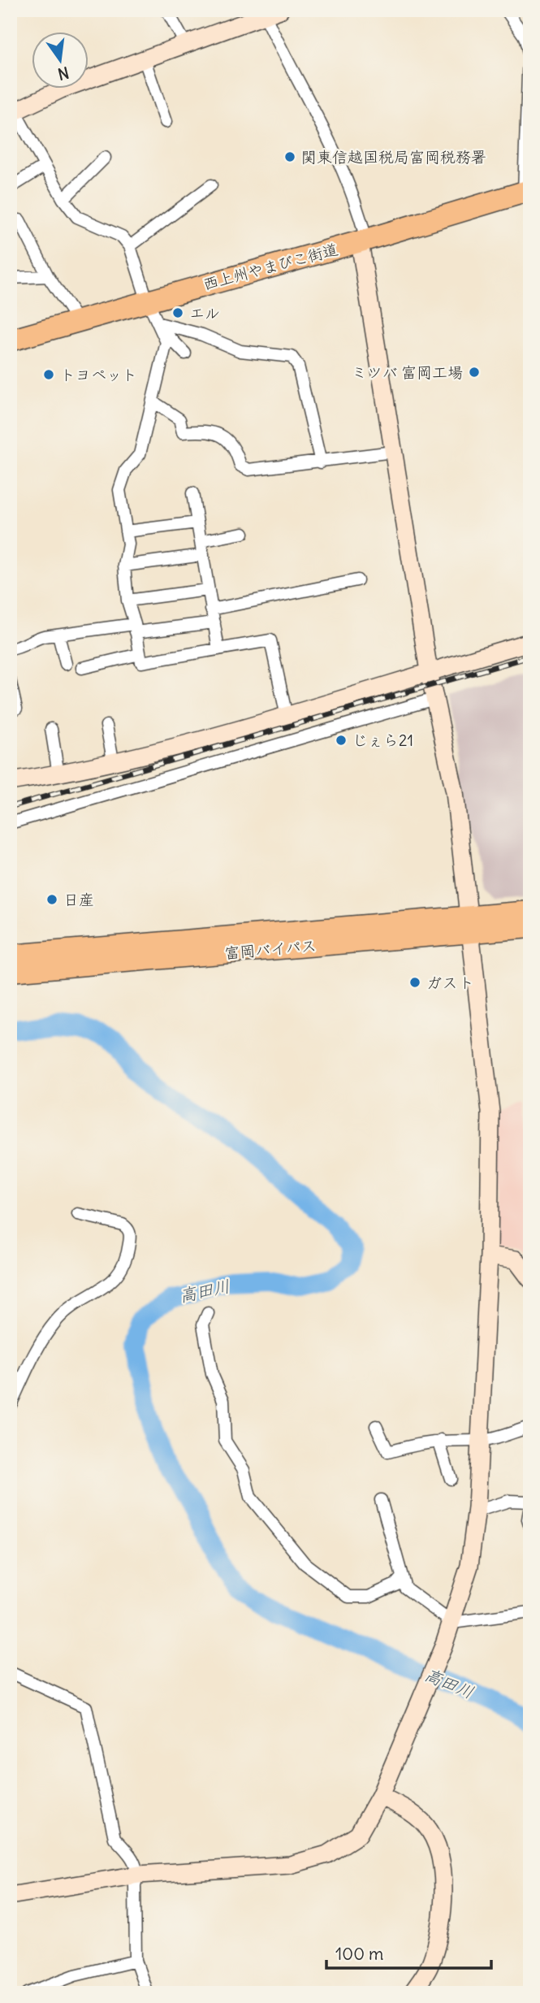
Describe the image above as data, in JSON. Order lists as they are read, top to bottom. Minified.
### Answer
{"streets":{"highway":["西上州やまびこ街道","富岡バイパス"]},"water":["高田川"],"places":["関東信越国税局富岡税務署","エル","ミツバ 富岡工場","トヨペット","じぇら21","日産","ガスト"],"scale_bar":"100 m","north":"bottom"}
